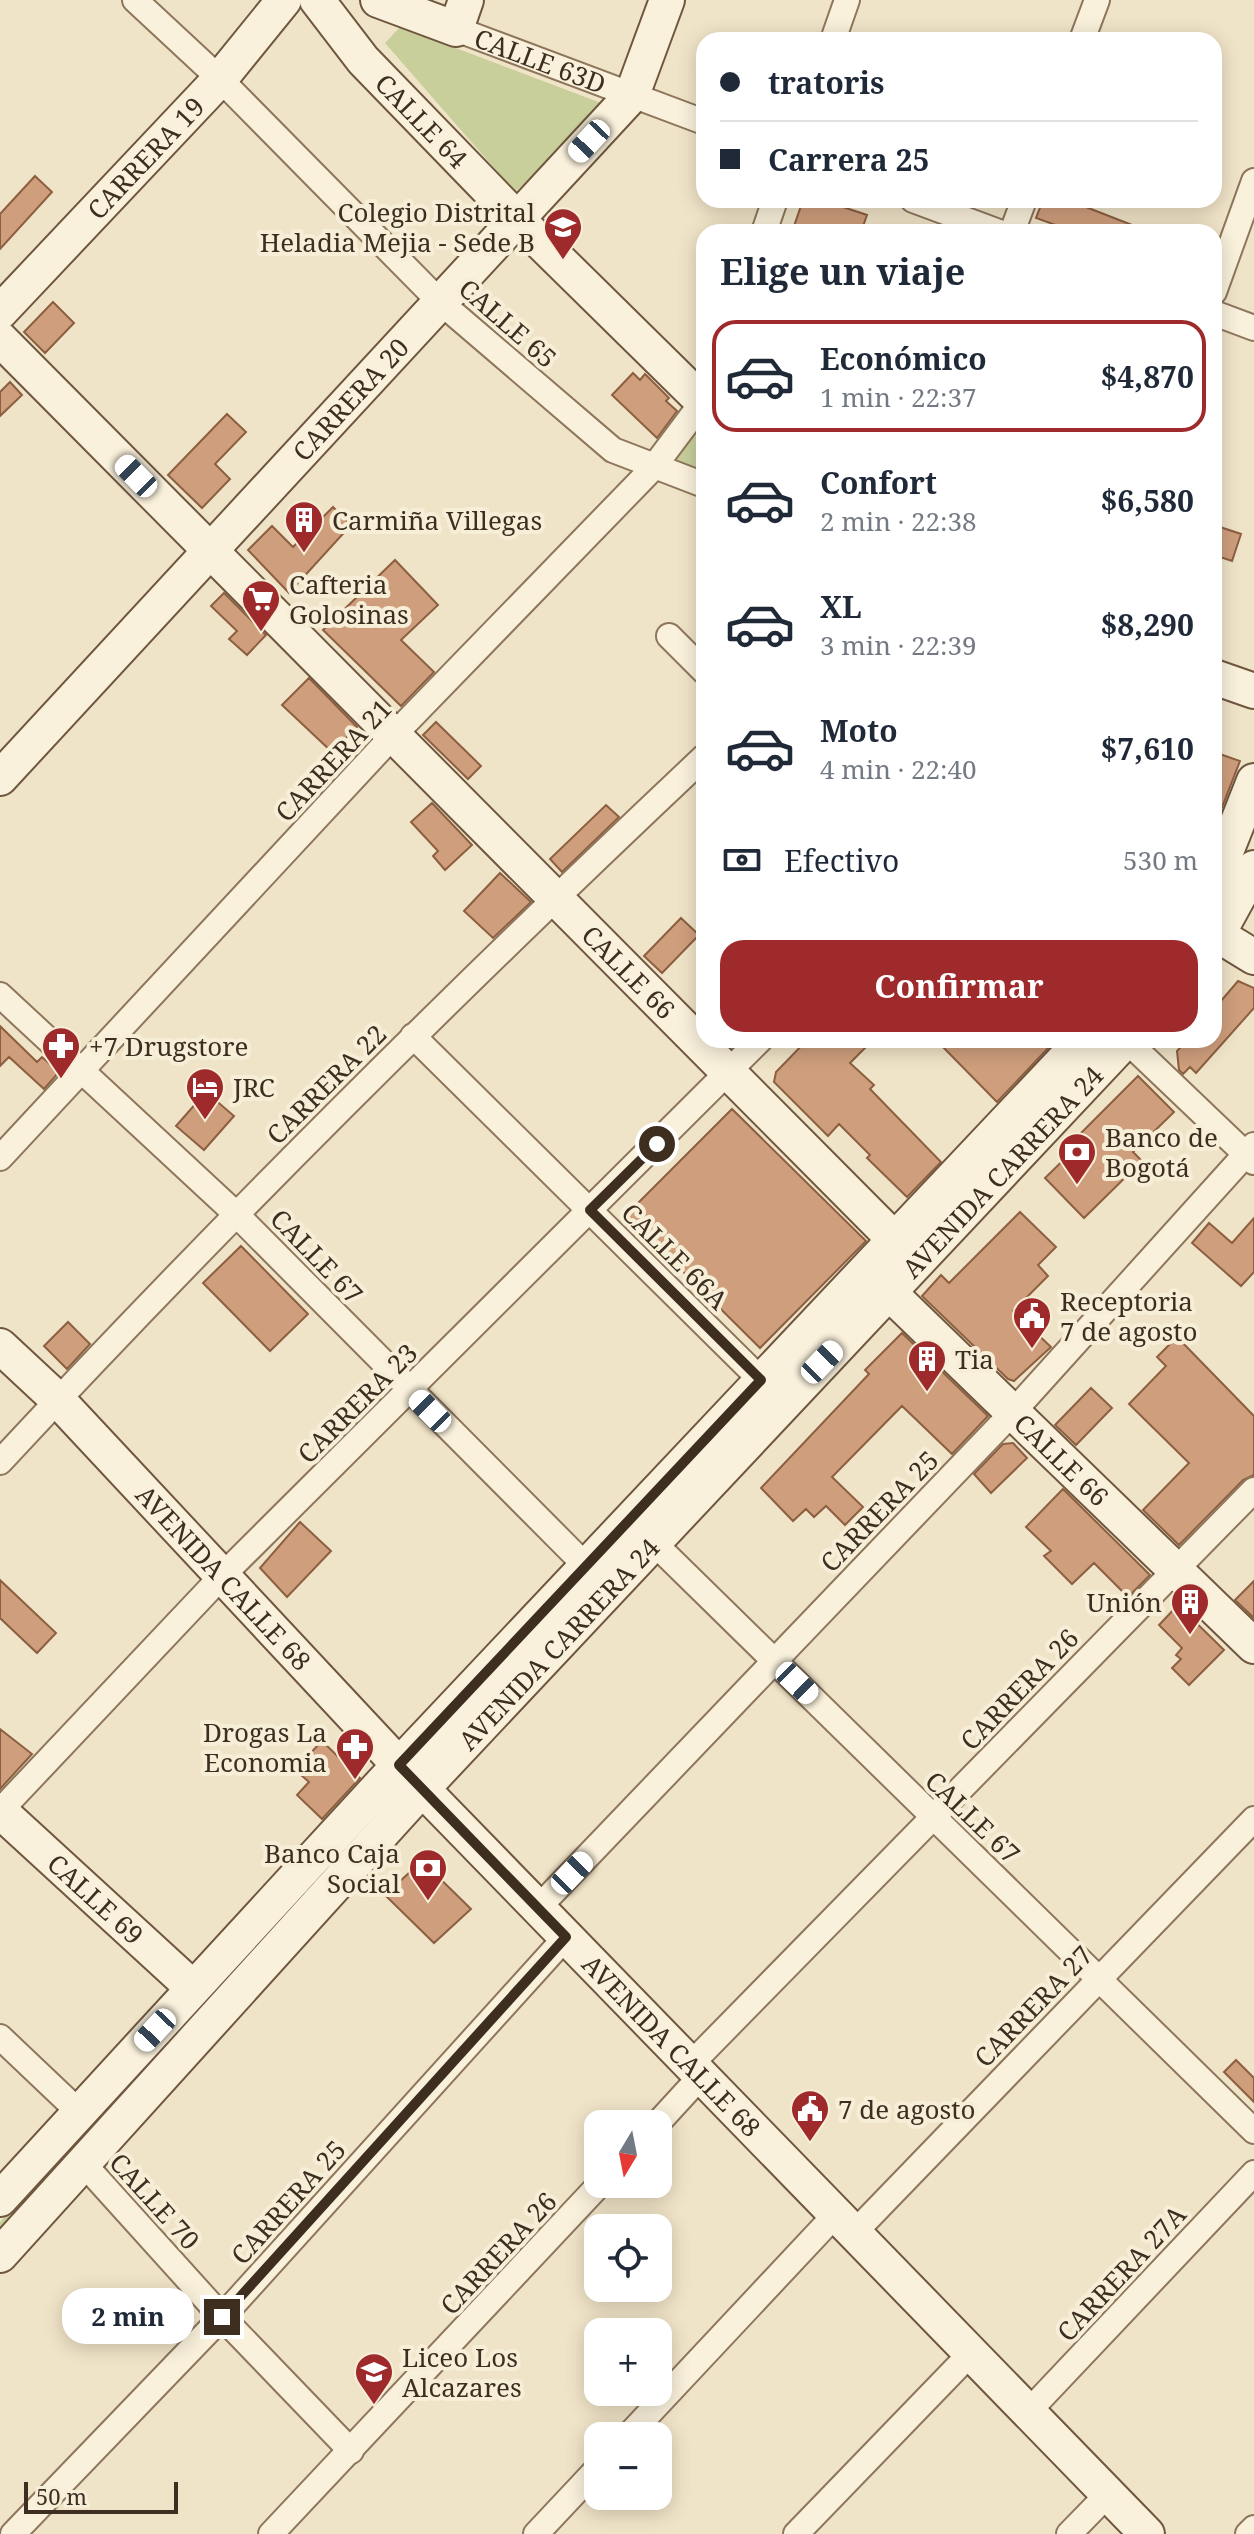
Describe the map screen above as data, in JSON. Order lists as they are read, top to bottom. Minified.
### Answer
{"streets":{"main road":["CALLE 63D","CALLE 64","CARRERA 19","CARRERA 20","CALLE 66","AVENIDA CARRERA 24","AVENIDA CALLE 68","CALLE 69"],"street":["CALLE 65","CARRERA 21","CARRERA 22","CALLE 67","CALLE 66A","CARRERA 23","CARRERA 25","CARRERA 26","CARRERA 27","CALLE 70","CARRERA 27A"]},"crossings":[["CALLE 63D","CARRERA 20"],["CALLE 64","CARRERA 20"],["CARRERA 19","CALLE 65"],["CALLE 65","CARRERA 20"],["CALLE 65","CARRERA 21"],["CARRERA 20","CALLE 66"],["CARRERA 21","CALLE 66"],["CARRERA 21","CALLE 67"],["CALLE 66","CARRERA 22"],["CALLE 66","AVENIDA CARRERA 24"],["CALLE 66","CARRERA 23"],["CALLE 66","CARRERA 25"],["CALLE 66","CARRERA 26"],["CARRERA 22","CALLE 67"],["CARRERA 22","CALLE 66A"],["CARRERA 22","AVENIDA CALLE 68"],["AVENIDA CARRERA 24","CALLE 67"],["AVENIDA CARRERA 24","CALLE 66A"],["AVENIDA CARRERA 24","AVENIDA CALLE 68"],["AVENIDA CARRERA 24","CALLE 69"],["AVENIDA CARRERA 24","CALLE 70"],["CALLE 67","CARRERA 23"],["CALLE 67","CARRERA 25"],["CALLE 67","CARRERA 26"],["CALLE 67","CARRERA 27"],["CALLE 66A","CARRERA 23"],["CARRERA 23","AVENIDA CALLE 68"],["CARRERA 23","CALLE 69"],["CARRERA 25","AVENIDA CALLE 68"],["CARRERA 25","CALLE 70"],["AVENIDA CALLE 68","CARRERA 26"],["AVENIDA CALLE 68","CARRERA 27"],["AVENIDA CALLE 68","CARRERA 27A"],["CARRERA 26","CALLE 70"]],"places":{"school or university":["Colegio Distrital Heladia Mejia - Sede B","Liceo Los Alcazares"],"building":["Carmiña Villegas","Tia","Unión"],"supermarket":["Cafteria Golosinas"],"pharmacy":["+7 Drugstore","Drogas La Economia"],"hotel":["JRC"],"bank":["Banco de Bogotá","Banco Caja Social"],"public building":["Receptoria 7 de agosto","7 de agosto"]},"scale_bar":"50 m","north":"bottom","page":{"banner":["tratoris","Carrera 25"],"heading":"Elige un viaje","list":[{"name":"Económico","note":"1 min · 22:37","value":"$4,870"},{"name":"Confort","note":"2 min · 22:38","value":"$6,580"},{"name":"XL","note":"3 min · 22:39","value":"$8,290"},{"name":"Moto","note":"4 min · 22:40","value":"$7,610"}],"pay":["Efectivo","530 m"],"buttons":"Confirmar","map_buttons":["+","−"],"bubble":"2 min","scale":"50 m"}}
